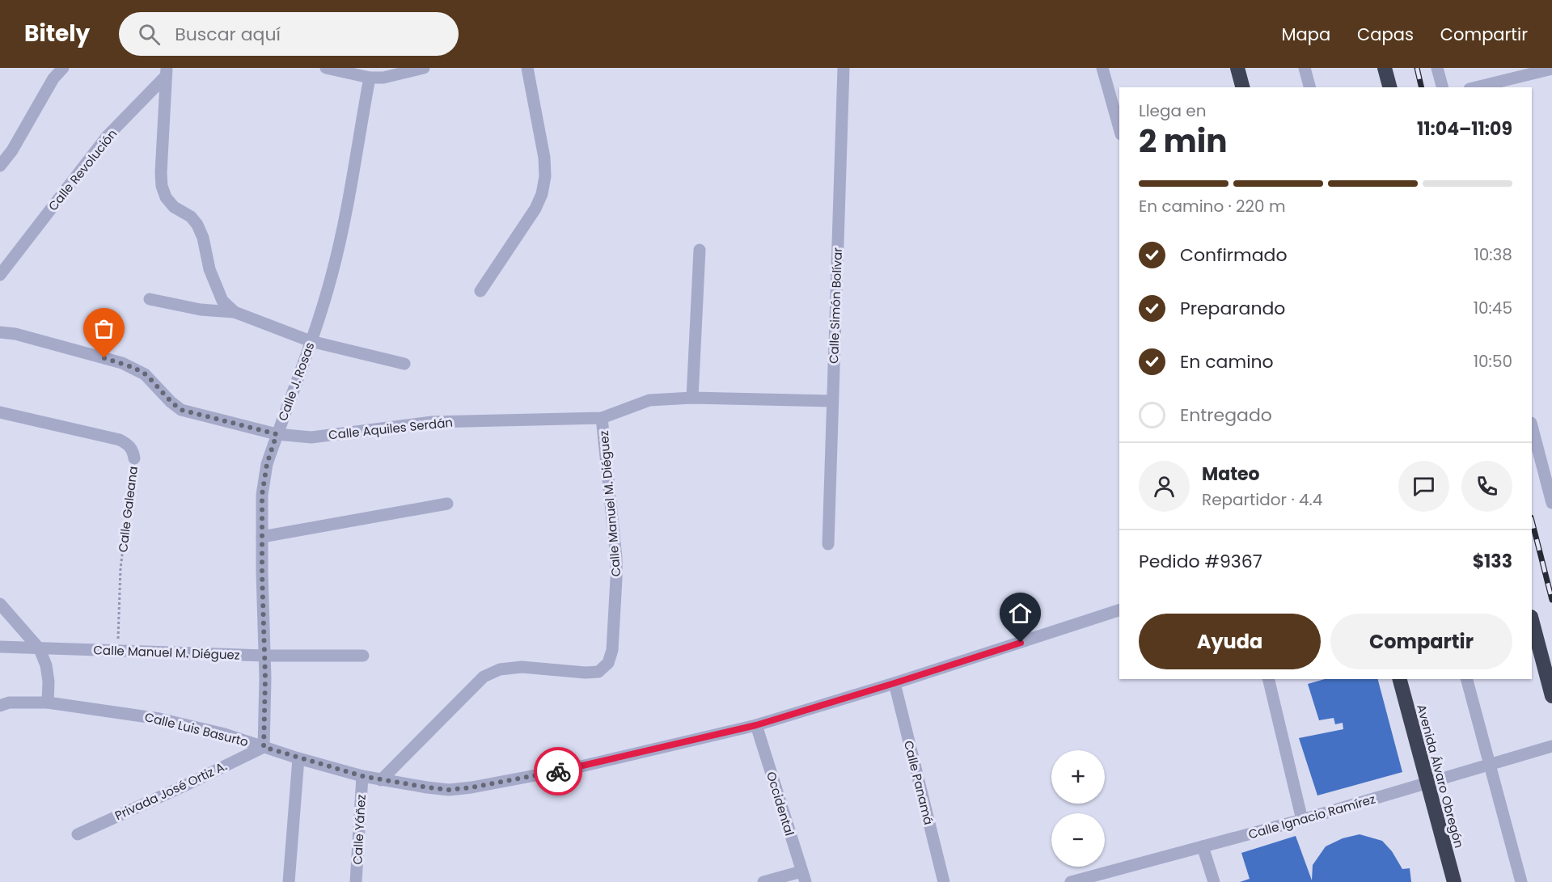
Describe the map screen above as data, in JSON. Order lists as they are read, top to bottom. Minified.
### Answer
{"streets":{"highway":["Avenida Álvaro Obregón"],"street":["Calle Revolución","Calle Simón Bolívar","Calle J. Rosas","Calle Aquiles Serdán","Calle Manuel M. Diéguez","Calle Galeana","Calle Luis Basurto","Calle Panamá","Privada José Ortiz A.","Occidental","Calle Ignacio Ramírez","Calle Yáñez"]},"crossings":[["Calle Simón Bolívar","Calle Aquiles Serdán"],["Calle J. Rosas","Calle Aquiles Serdán"],["Calle J. Rosas","Calle Manuel M. Diéguez"],["Calle J. Rosas","Calle Luis Basurto"],["Calle J. Rosas","Privada José Ortiz A."],["Calle Aquiles Serdán","Calle Manuel M. Diéguez"],["Calle Manuel M. Diéguez","Calle Galeana"],["Calle Manuel M. Diéguez","Calle Luis Basurto"],["Calle Luis Basurto","Calle Panamá"],["Calle Luis Basurto","Privada José Ortiz A."],["Calle Luis Basurto","Occidental"],["Calle Luis Basurto","Calle Yáñez"],["Avenida Álvaro Obregón","Calle Ignacio Ramírez"]],"page":{"header":"Bitely","search":"Buscar aquí","nav":["Mapa","Capas","Compartir"],"heading":["2 min","Llega en","11:04–11:09"],"panel":["Mateo","Repartidor · 4.4","Pedido #9367","$133"],"bar":"En camino · 220 m","list":[["Confirmado","10:38"],["Preparando","10:45"],["En camino","10:50"],"Entregado"],"buttons":["Ayuda","Compartir"],"map_buttons":["+","−"]}}
